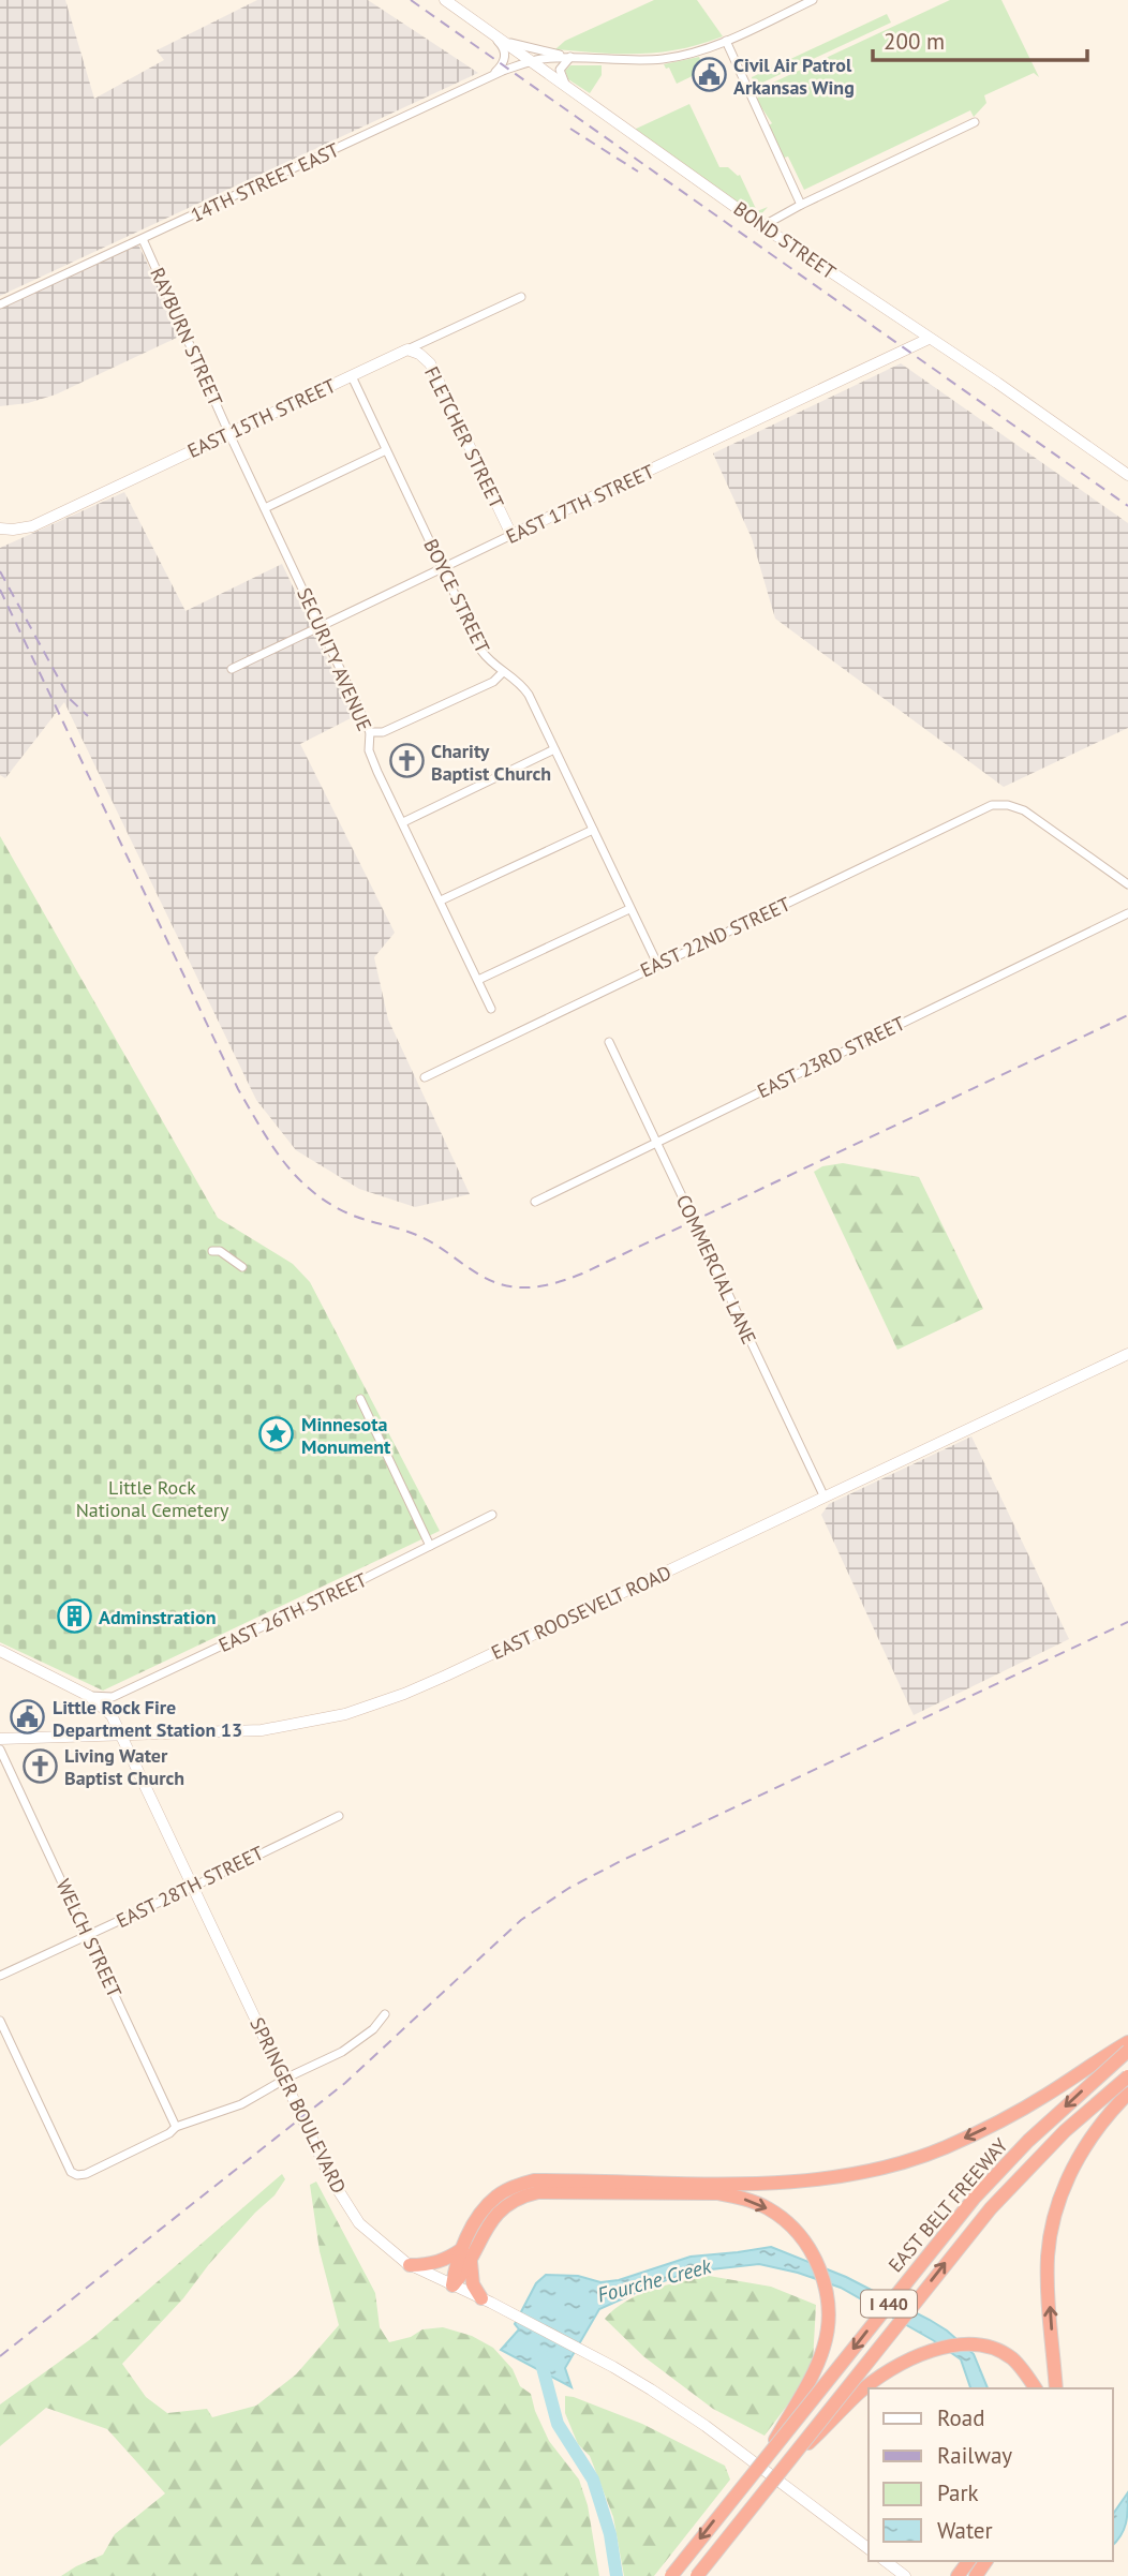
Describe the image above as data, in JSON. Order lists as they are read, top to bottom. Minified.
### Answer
{"streets":{"highway":["EAST BELT FREEWAY","I 440"],"main road":["BOND STREET","EAST 15TH STREET","FLETCHER STREET","EAST 17TH STREET","EAST ROOSEVELT ROAD","SPRINGER BOULEVARD"],"street":["14TH STREET EAST","RAYBURN STREET","BOYCE STREET","SECURITY AVENUE","EAST 22ND STREET","EAST 23RD STREET","COMMERCIAL LANE","EAST 26TH STREET","EAST 28TH STREET","WELCH STREET"]},"crossings":[["14TH STREET EAST","BOND STREET"],["14TH STREET EAST","RAYBURN STREET"],["BOND STREET","EAST 17TH STREET"],["RAYBURN STREET","EAST 15TH STREET"],["RAYBURN STREET","SECURITY AVENUE"],["EAST 15TH STREET","FLETCHER STREET"],["EAST 15TH STREET","BOYCE STREET"],["EAST 15TH STREET","SECURITY AVENUE"],["FLETCHER STREET","EAST 17TH STREET"],["EAST 17TH STREET","BOYCE STREET"],["EAST 17TH STREET","SECURITY AVENUE"],["BOYCE STREET","EAST 22ND STREET"],["EAST 23RD STREET","COMMERCIAL LANE"],["COMMERCIAL LANE","EAST ROOSEVELT ROAD"],["EAST 26TH STREET","SPRINGER BOULEVARD"],["EAST ROOSEVELT ROAD","SPRINGER BOULEVARD"],["EAST 28TH STREET","WELCH STREET"],["EAST 28TH STREET","SPRINGER BOULEVARD"]],"water":["Fourche Creek"],"parks":["Little Rock National Cemetery"],"places":{"public building":["Civil Air Patrol Arkansas Wing","Little Rock Fire Department Station 13"],"church":["Charity Baptist Church","Living Water Baptist Church"],"place":["Minnesota Monument"],"building":["Adminstration"]},"legend":["Road","Railway","Park","Water"],"scale_bar":"200 m"}
